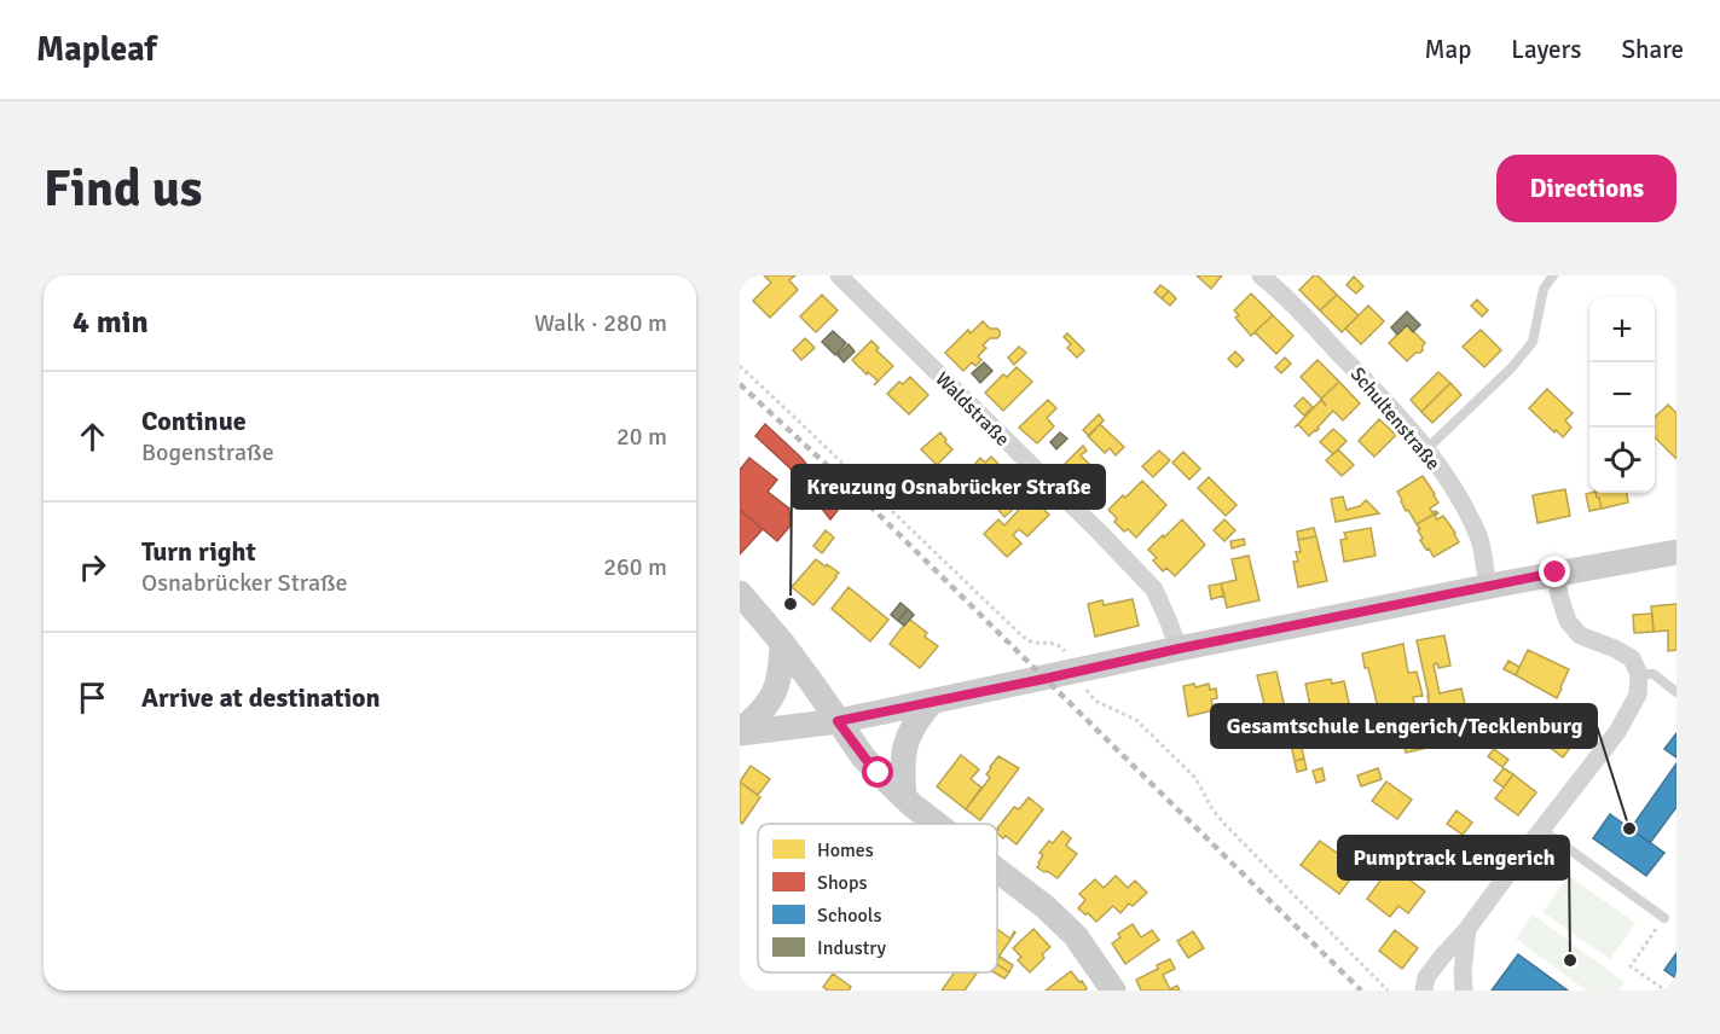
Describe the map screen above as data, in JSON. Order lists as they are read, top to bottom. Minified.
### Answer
{"streets":{"street":["Waldstraße","Schultenstraße"]},"places":["Kreuzung Osnabrücker Straße","Gesamtschule Lengerich/Tecklenburg","Pumptrack Lengerich"],"legend":["Homes","Shops","Schools","Industry"],"page":{"header":"Mapleaf","nav":["Map","Layers","Share"],"buttons":"Directions","title":"Find us","heading":["4 min","Walk · 280 m"],"map_buttons":["+","−"],"list":[["Continue","Bogenstraße","20 m"],["Turn right","Osnabrücker Straße","260 m"],"Arrive at destination"]}}
